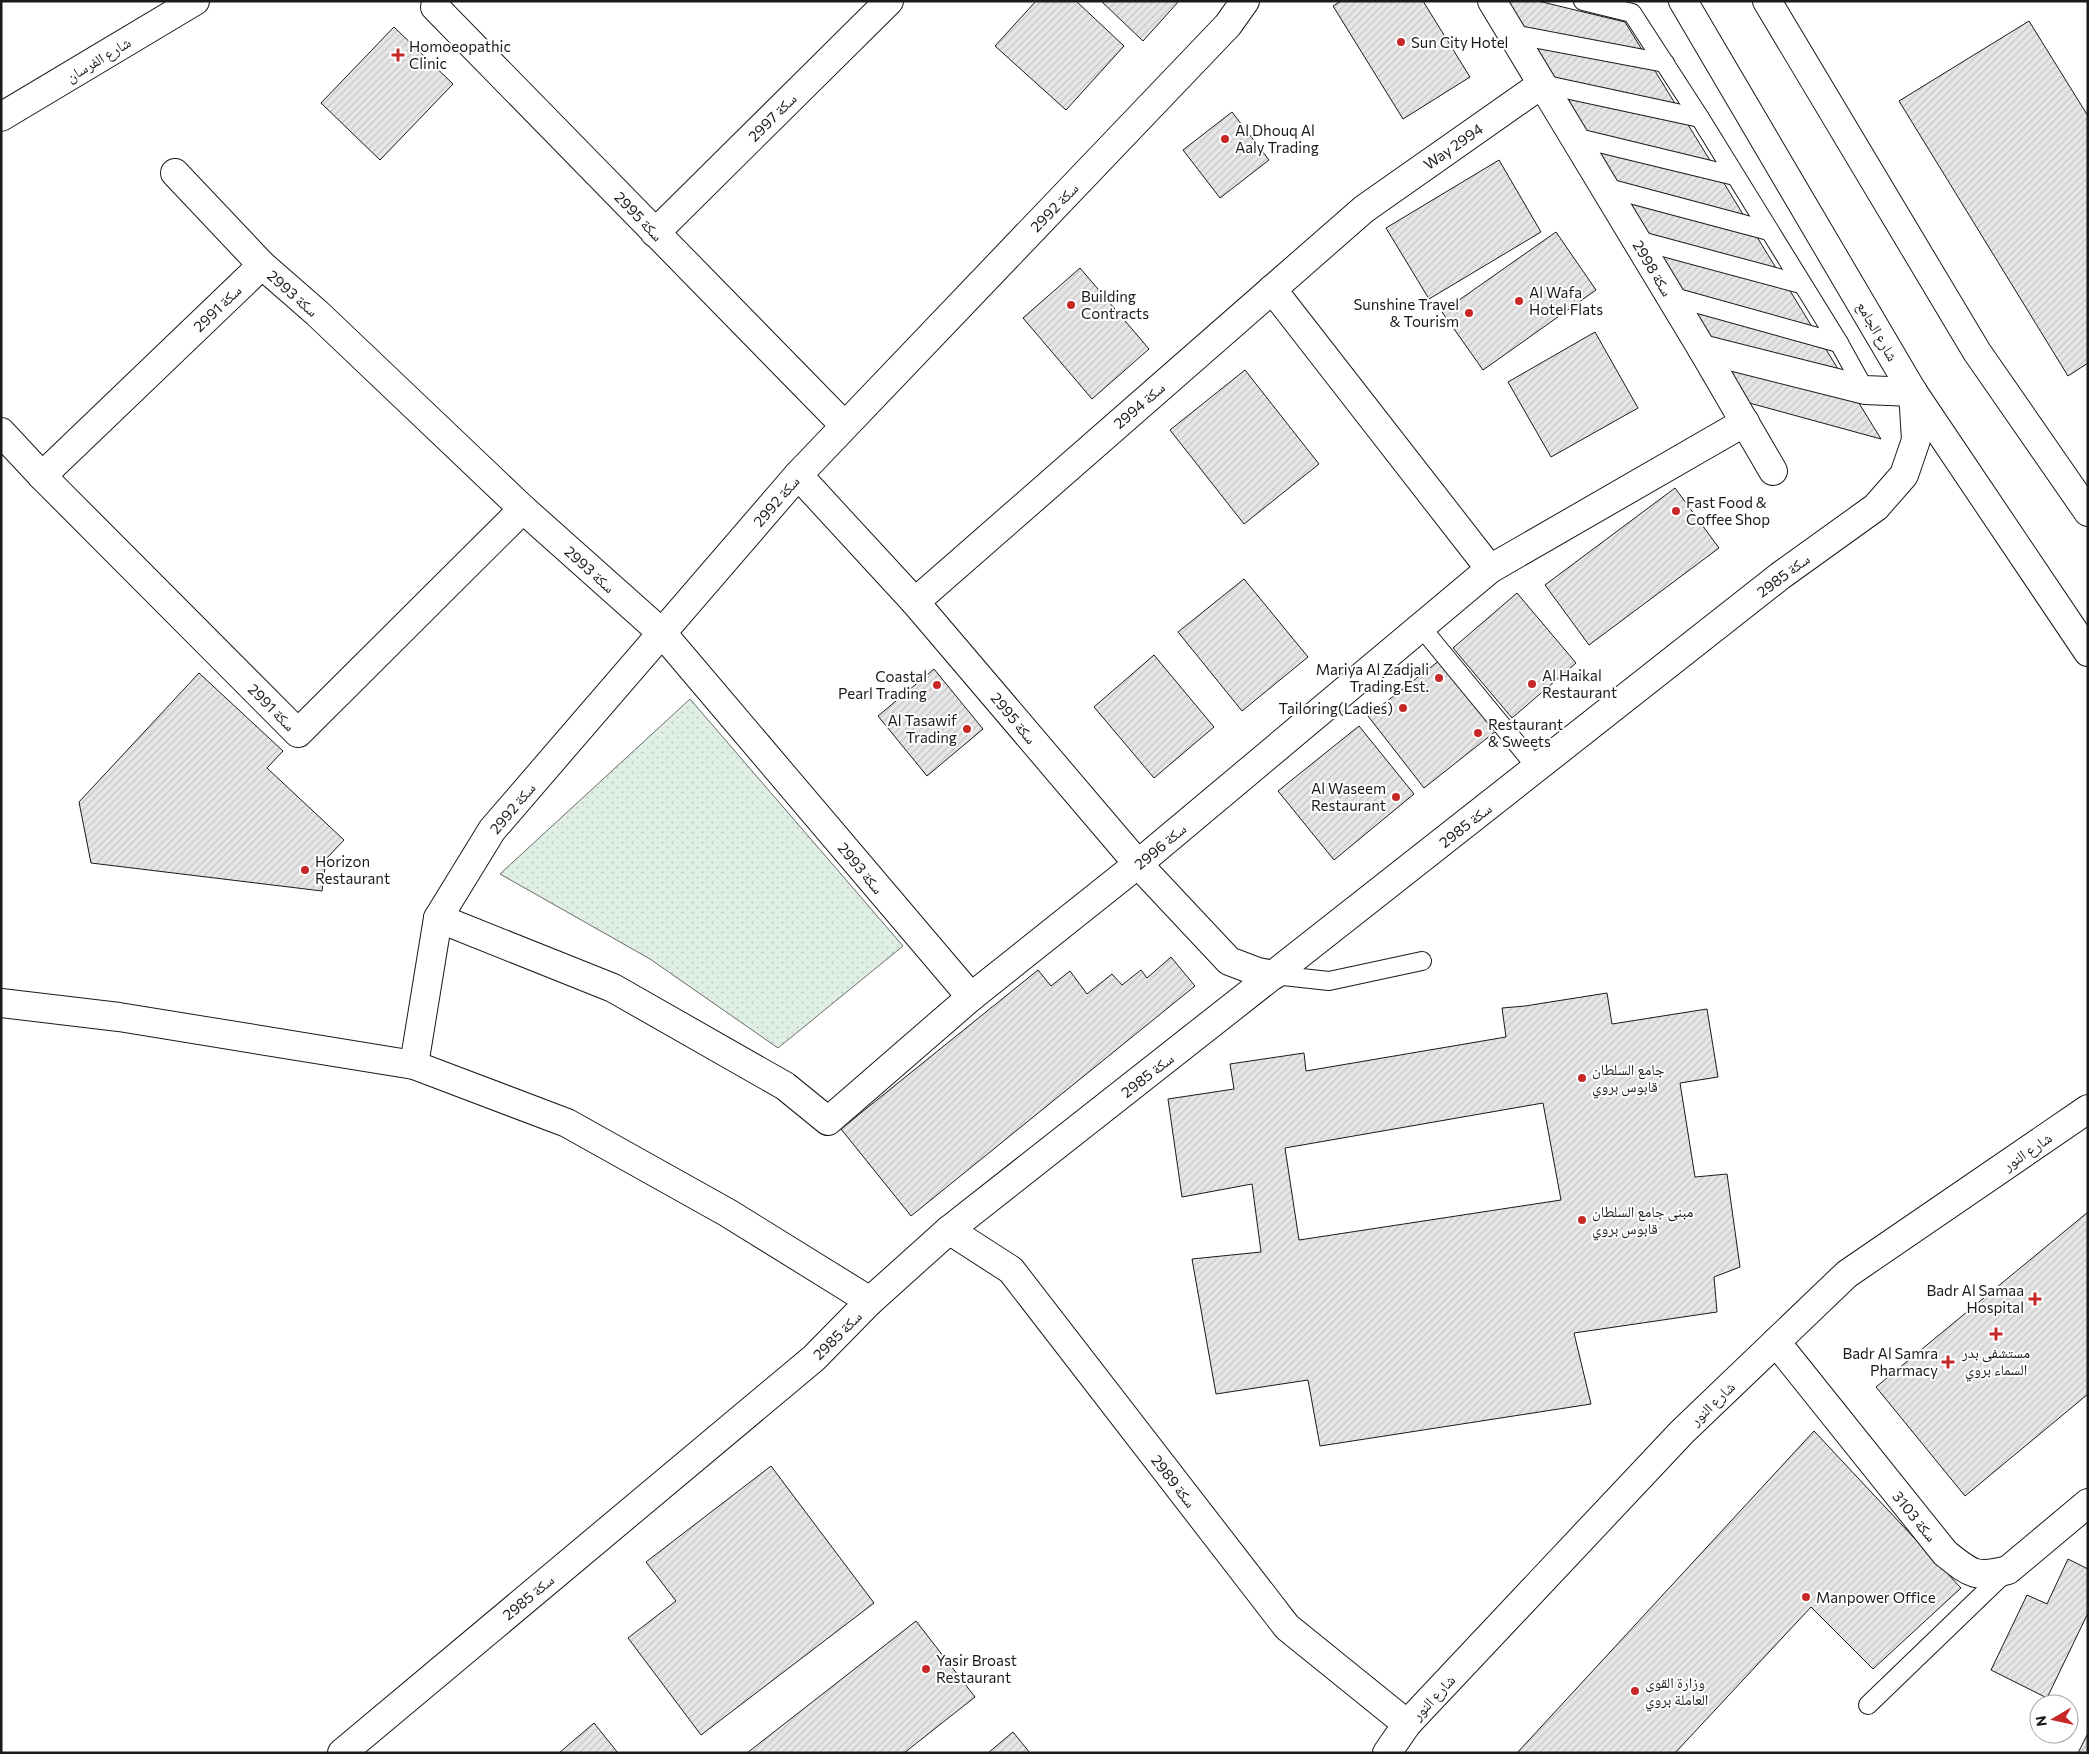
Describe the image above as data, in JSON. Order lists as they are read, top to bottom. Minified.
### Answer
{"streets":{"street":["شارع الفرسان","سكة 2997","Way 2994","سكة 2992","سكة 2995","سكة 2998","سكة 2993","سكة 2991","شارع الجامع","سكة 2994","سكة 2985","سكة 2996","شارع النور","سكة 2989","سكة 3103"]},"crossings":[["سكة 2997","سكة 2995"],["Way 2994","سكة 2998"],["Way 2994","سكة 2994"],["سكة 2992","سكة 2995"],["سكة 2992","سكة 2993"],["سكة 2992","سكة 2996"],["سكة 2995","سكة 2994"],["سكة 2995","سكة 2985"],["سكة 2995","سكة 2996"],["سكة 2998","سكة 2996"],["سكة 2993","سكة 2991"],["سكة 2993","سكة 2996"],["شارع الجامع","سكة 2985"],["سكة 2985","سكة 2989"],["شارع النور","سكة 2989"],["شارع النور","سكة 3103"]],"places":{"other":["Sun City Hotel","Al Dhouq Al Aaly Trading","Al Wafa Hotel Flats","Building Contracts","Sunshine Travel & Tourism","Fast Food & Coffee Shop","Mariya Al Zadjali Trading Est.","Al Haikal Restaurant","Coastal Pearl Trading","Tailoring(Ladies)","Al Tasawif Trading","Restaurant & Sweets","Al Waseem Restaurant","Horizon Restaurant","جامع السلطان قابوس بروي","مبنى جامع السلطان قابوس بروي","Manpower Office","Yasir Broast Restaurant","وزارة القوى العاملة بروي"],"health":["Homoeopathic Clinic","Badr Al Samaa Hospital","مستشفى بدر السماء بروي","Badr Al Samra Pharmacy"]},"north":"left"}
